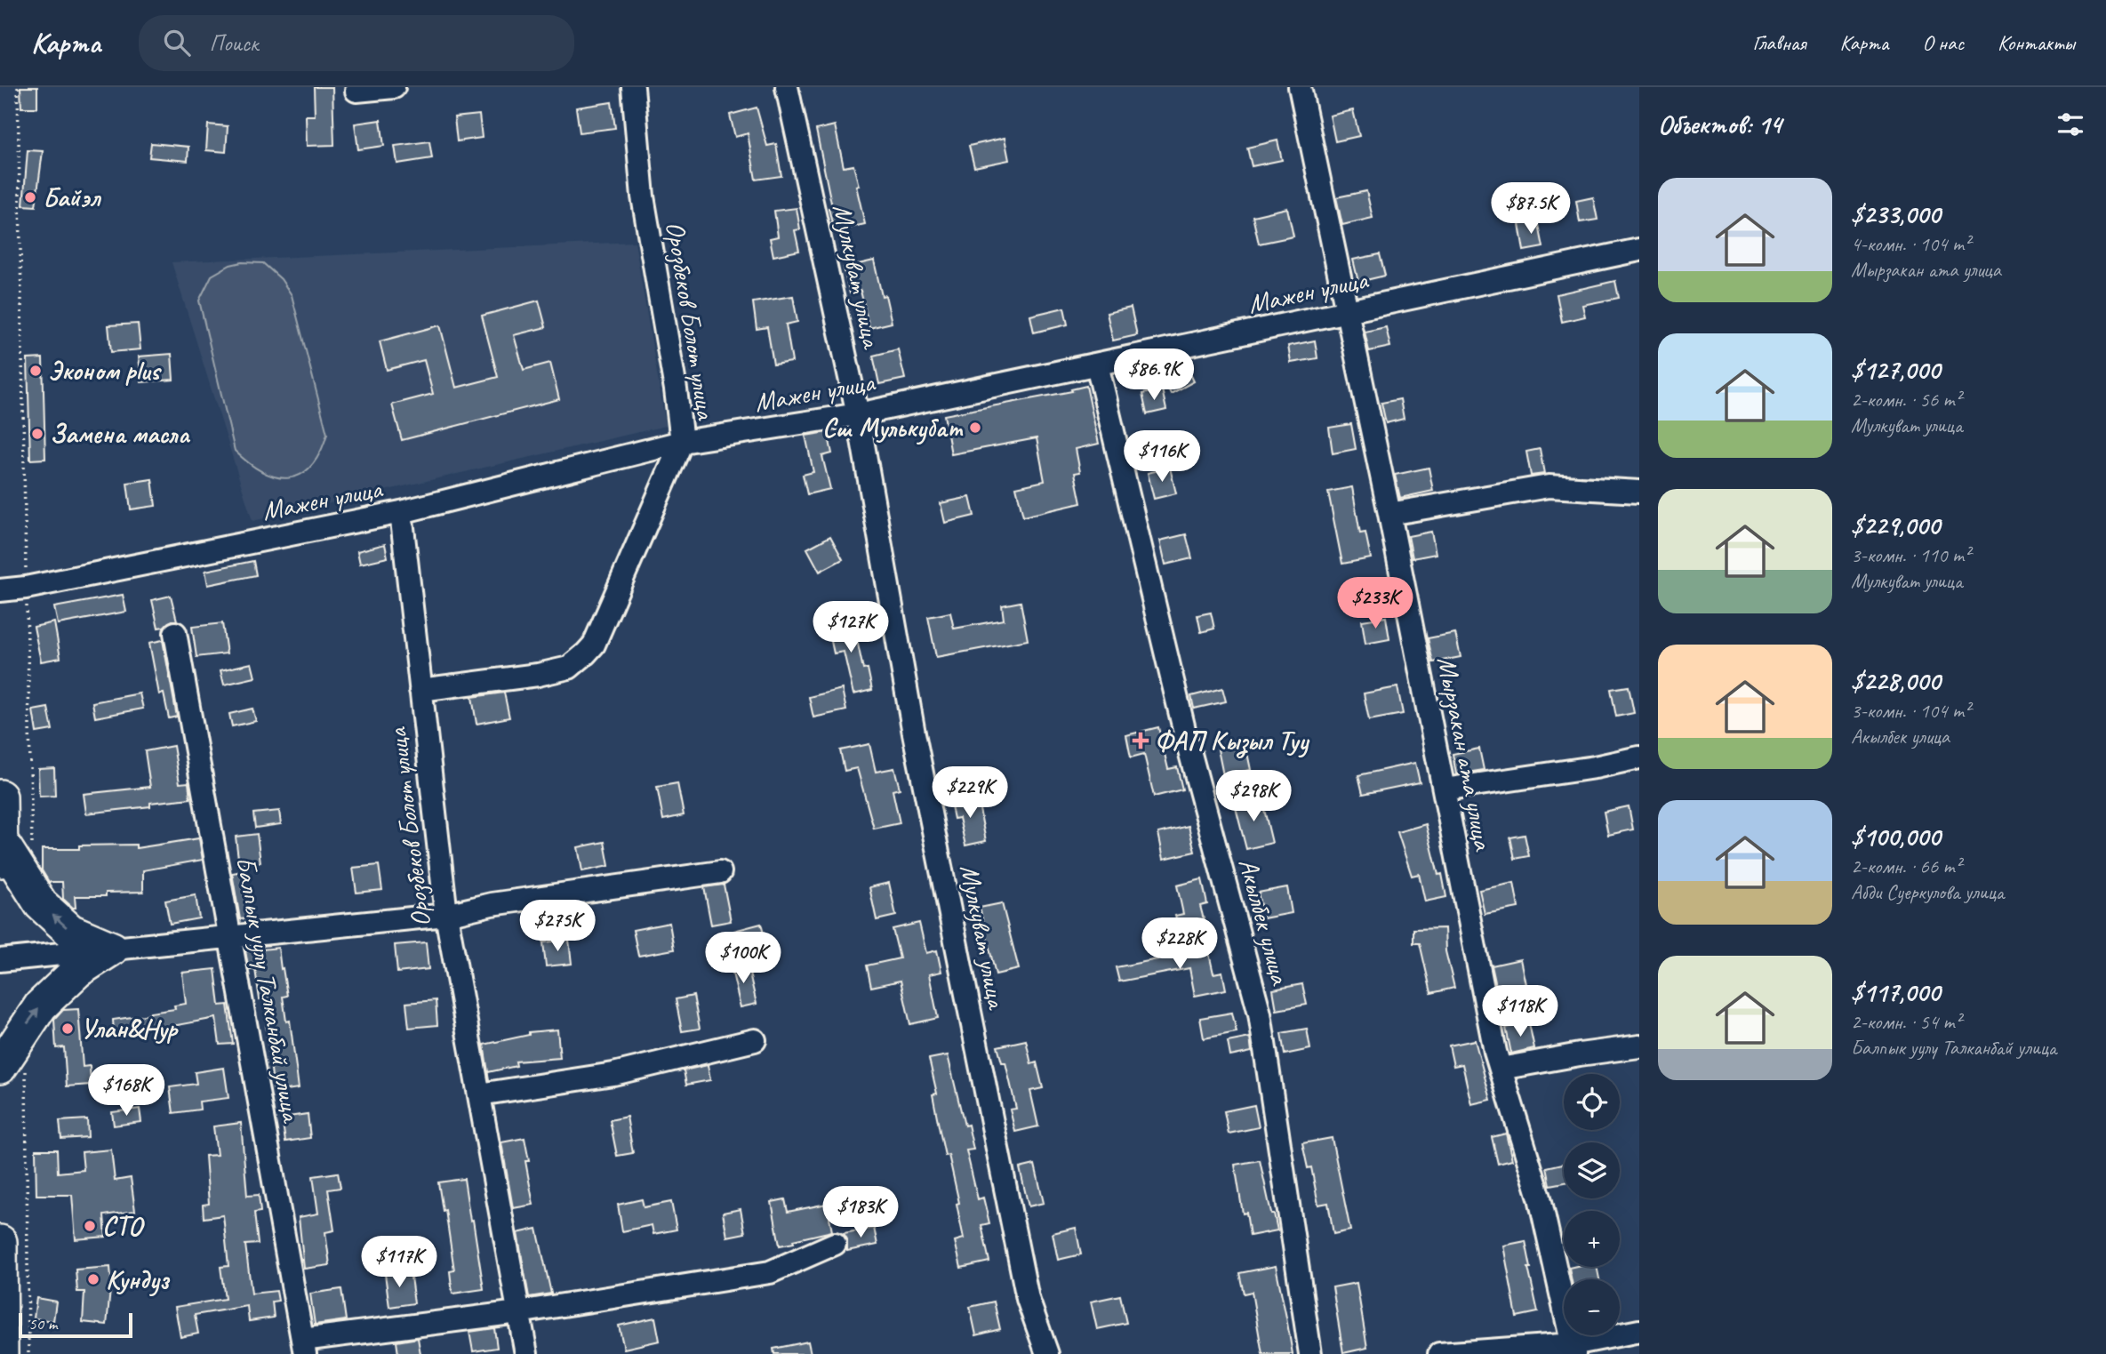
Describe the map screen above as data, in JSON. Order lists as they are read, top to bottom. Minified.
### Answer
{"streets":{"street":["Мулкуват улица","Мажен улица","Орозбеков Болот улица","Мырзакан ата улица","Акылбек улица","Балпык уулу Талканбай улица"]},"crossings":[["Мулкуват улица","Мажен улица"],["Мажен улица","Орозбеков Болот улица"],["Мажен улица","Мырзакан ата улица"],["Мажен улица","Акылбек улица"]],"places":{"other":["Байэл","Эконом plus","Сш Мулькубат","Замена масла","Улан&Нур","СТО","Кундуз"],"health":["ФАП Кызыл Туу"]},"scale_bar":"50 m","page":{"header":"Карта","search":"Поиск","nav":["Главная","Карта","О нас","Контакты"],"heading":"Объектов: 14","list":[{"name":"$233,000","note":"4-комн. · 104 m² · Мырзакан ата улица"},{"name":"$127,000","note":"2-комн. · 56 m² · Мулкуват улица"},{"name":"$229,000","note":"3-комн. · 110 m² · Мулкуват улица"},{"name":"$228,000","note":"3-комн. · 104 m² · Акылбек улица"},{"name":"$100,000","note":"2-комн. · 66 m² · Абди Суеркулова улица"},{"name":"$117,000","note":"2-комн. · 54 m² · Балпык уулу Талканбай улица"}],"price":["$87.5K","$86.9K","$116K","$233K","$127K","$229K","$298K","$275K","$228K","$100K","$118K","$168K","$183K","$117K"],"map_buttons":["+","−"],"scale":"50 m"}}
